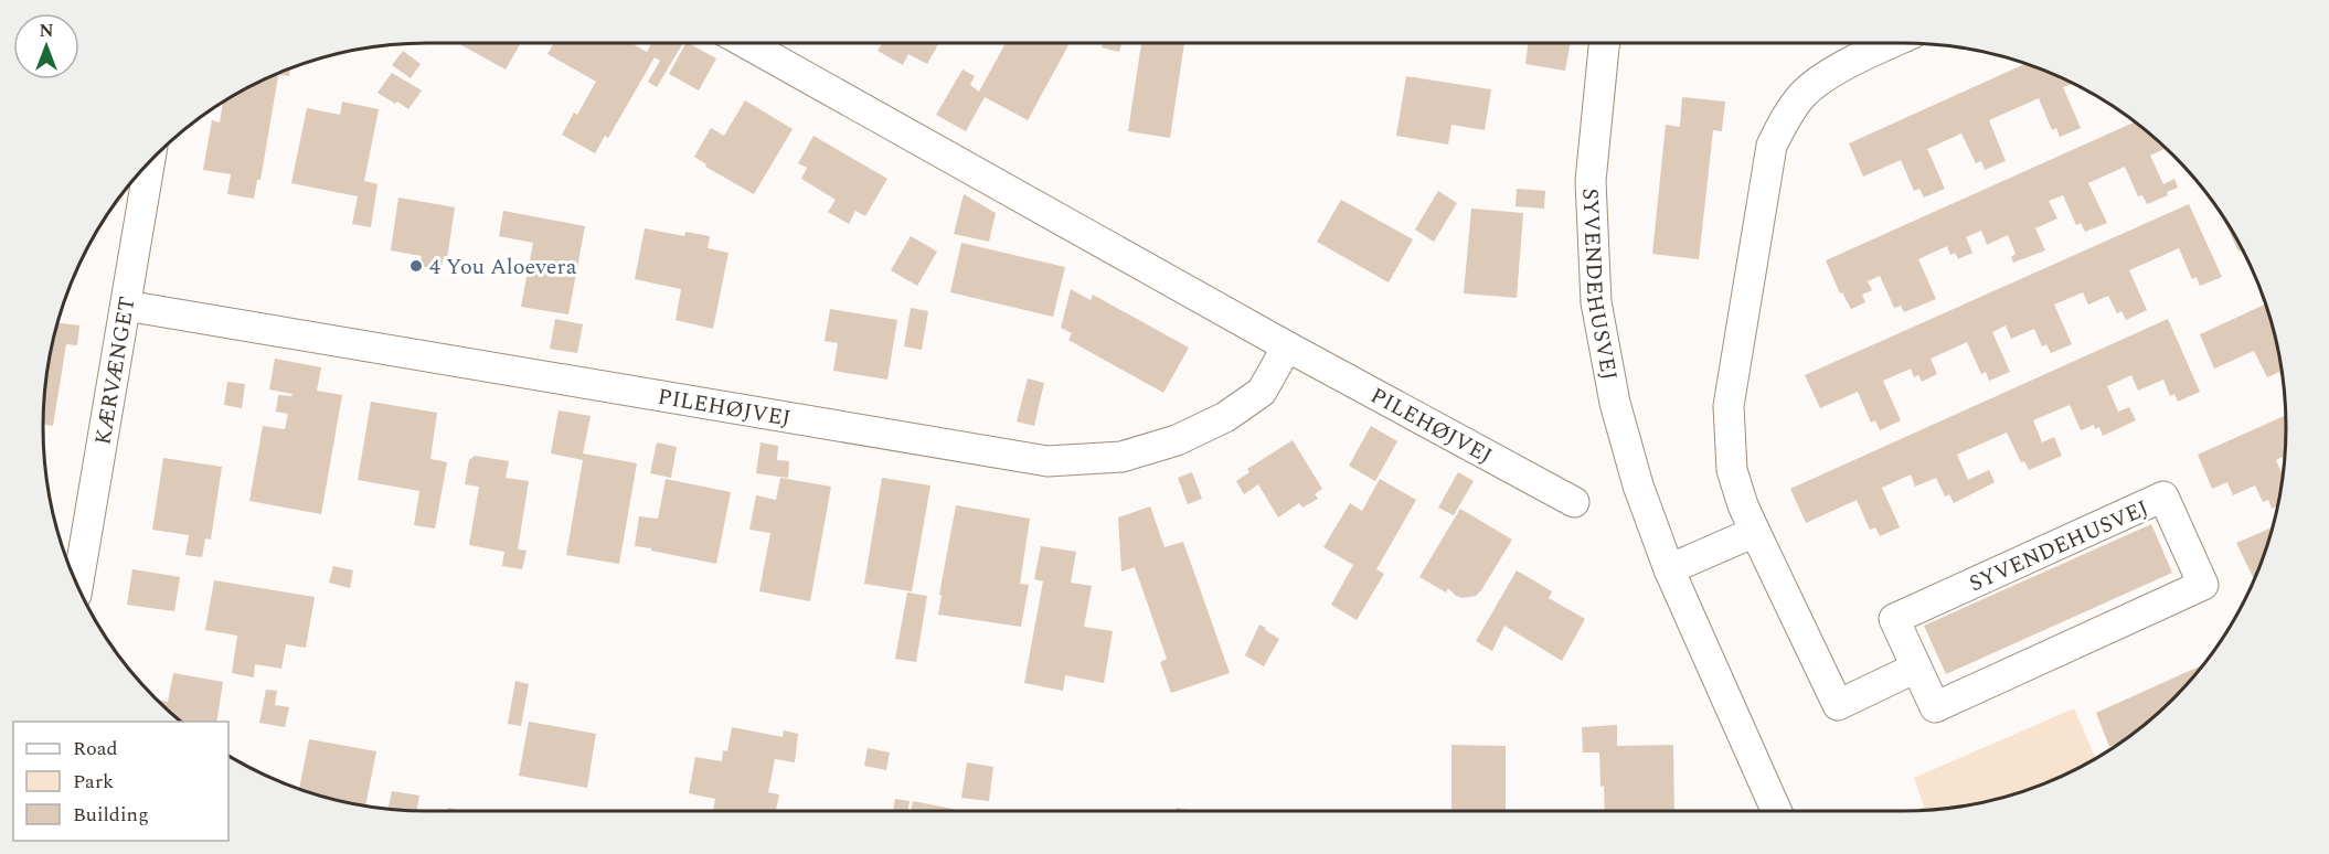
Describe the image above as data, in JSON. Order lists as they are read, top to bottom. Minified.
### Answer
{"streets":{"street":["SYVENDEHUSVEJ","KÆRVÆNGET","PILEHØJVEJ"]},"crossings":[["KÆRVÆNGET","PILEHØJVEJ"]],"places":["4 You Aloevera"],"legend":["Road","Park","Building"],"north":"top"}
